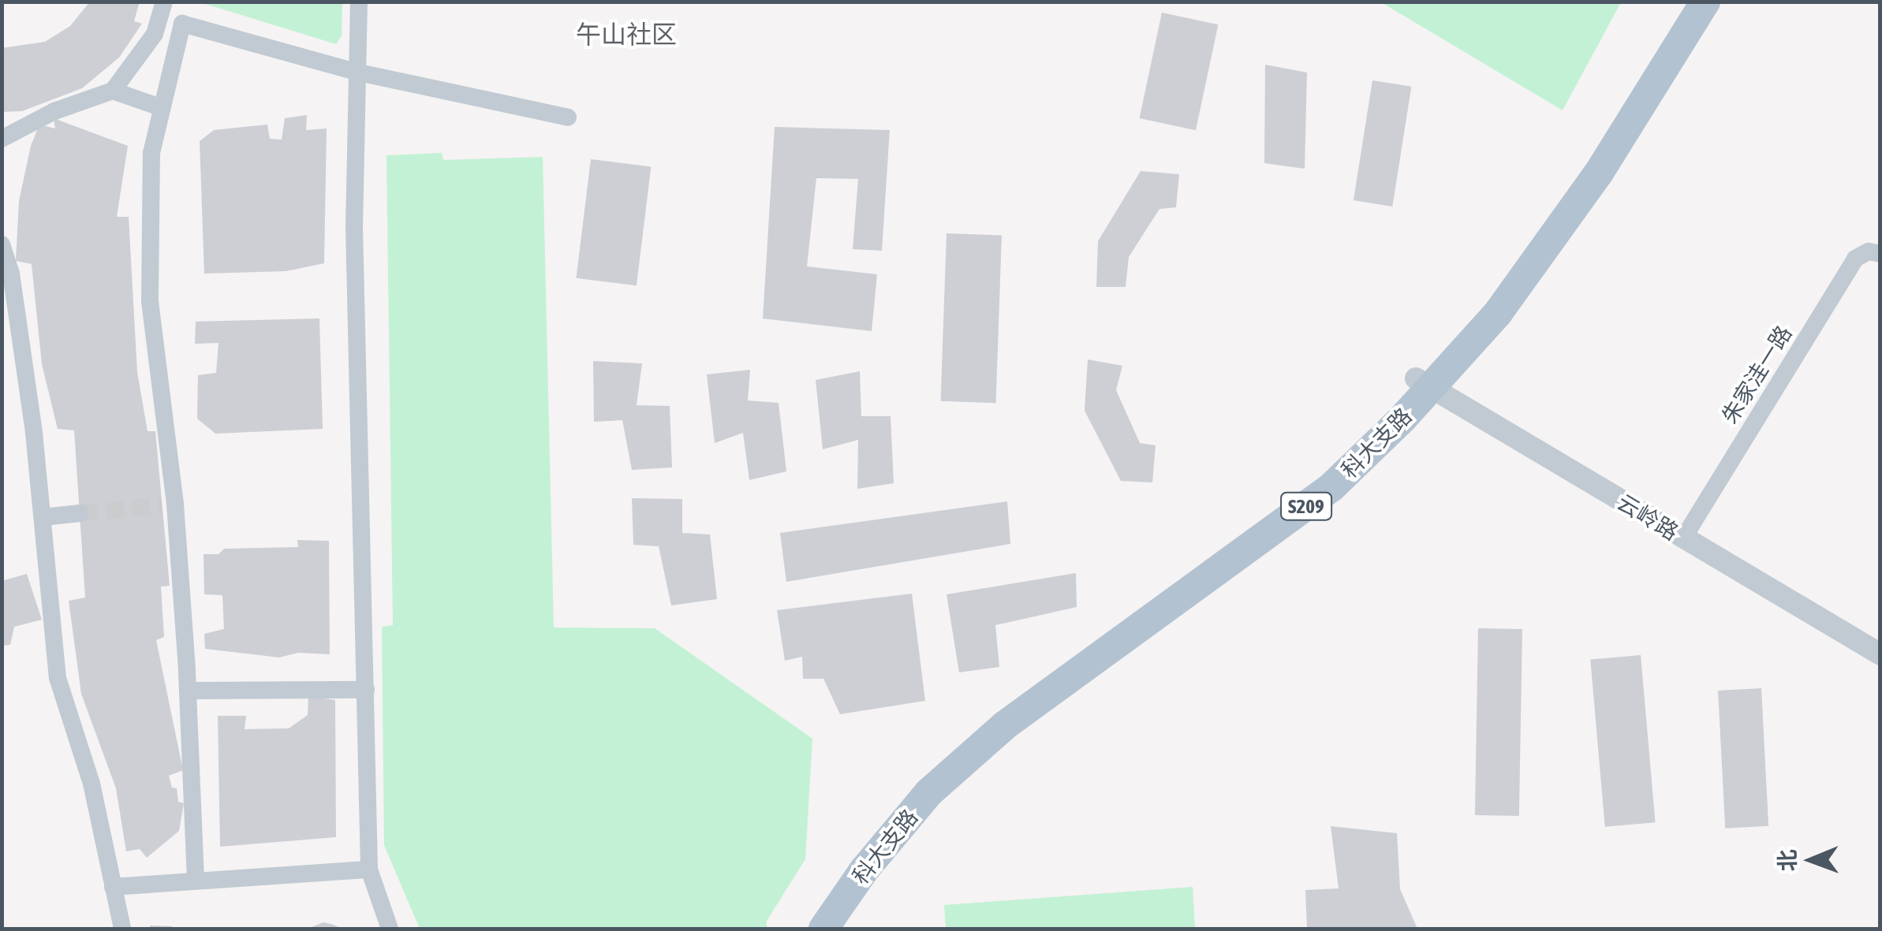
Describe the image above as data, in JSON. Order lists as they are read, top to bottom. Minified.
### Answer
{"streets":{"main road":["科大支路","S209"],"street":["朱家洼一路","云岭路"]},"crossings":[["朱家洼一路","云岭路"],["科大支路","云岭路"]],"districts":["午山社区"],"north":"left"}
